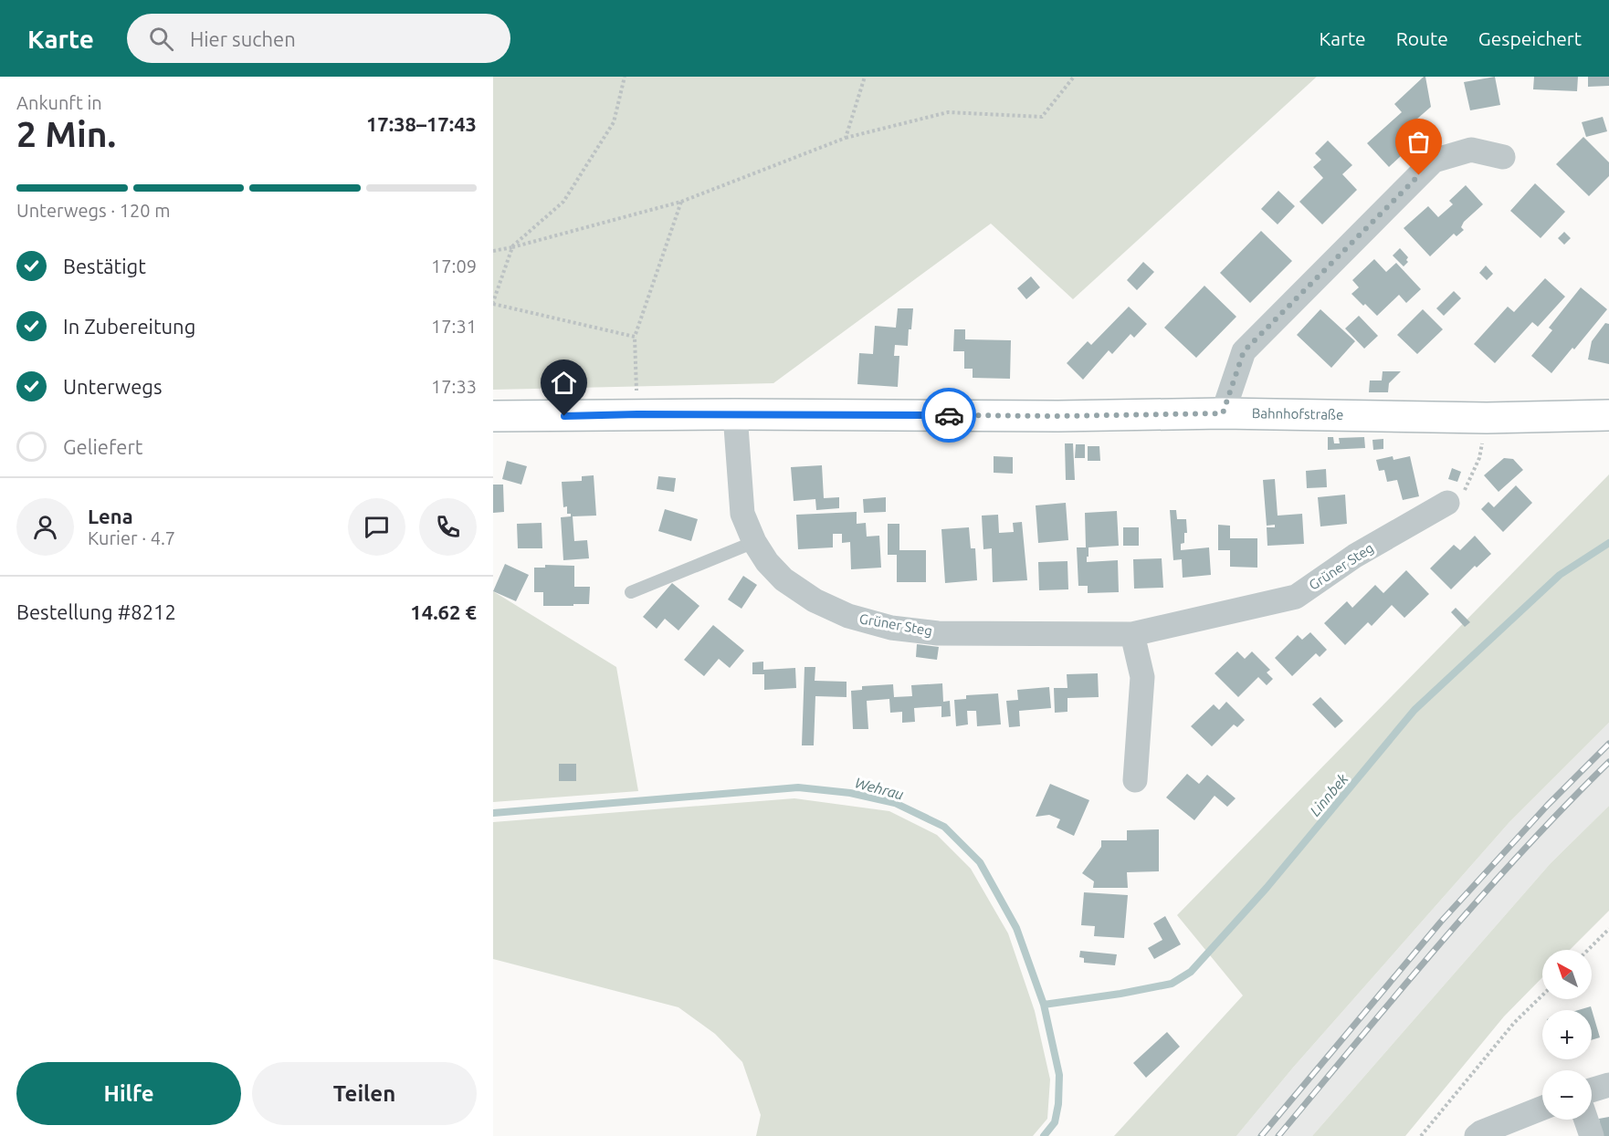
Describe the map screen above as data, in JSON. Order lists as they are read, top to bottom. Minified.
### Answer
{"streets":{"main road":["Bahnhofstraße"],"street":["Grüner Steg"]},"crossings":[["Bahnhofstraße","Grüner Steg"]],"water":["Wehrau","Linnbek"],"north":"top left","page":{"header":"Karte","search":"Hier suchen","nav":["Karte","Route","Gespeichert"],"heading":["2 Min.","Ankunft in","17:38–17:43"],"panel":["Lena","Kurier · 4.7","Bestellung #8212","14.62 €"],"bar":"Unterwegs · 120 m","list":[["Bestätigt","17:09"],["In Zubereitung","17:31"],["Unterwegs","17:33"],"Geliefert"],"map_buttons":["+","−"],"buttons":["Hilfe","Teilen"]}}
